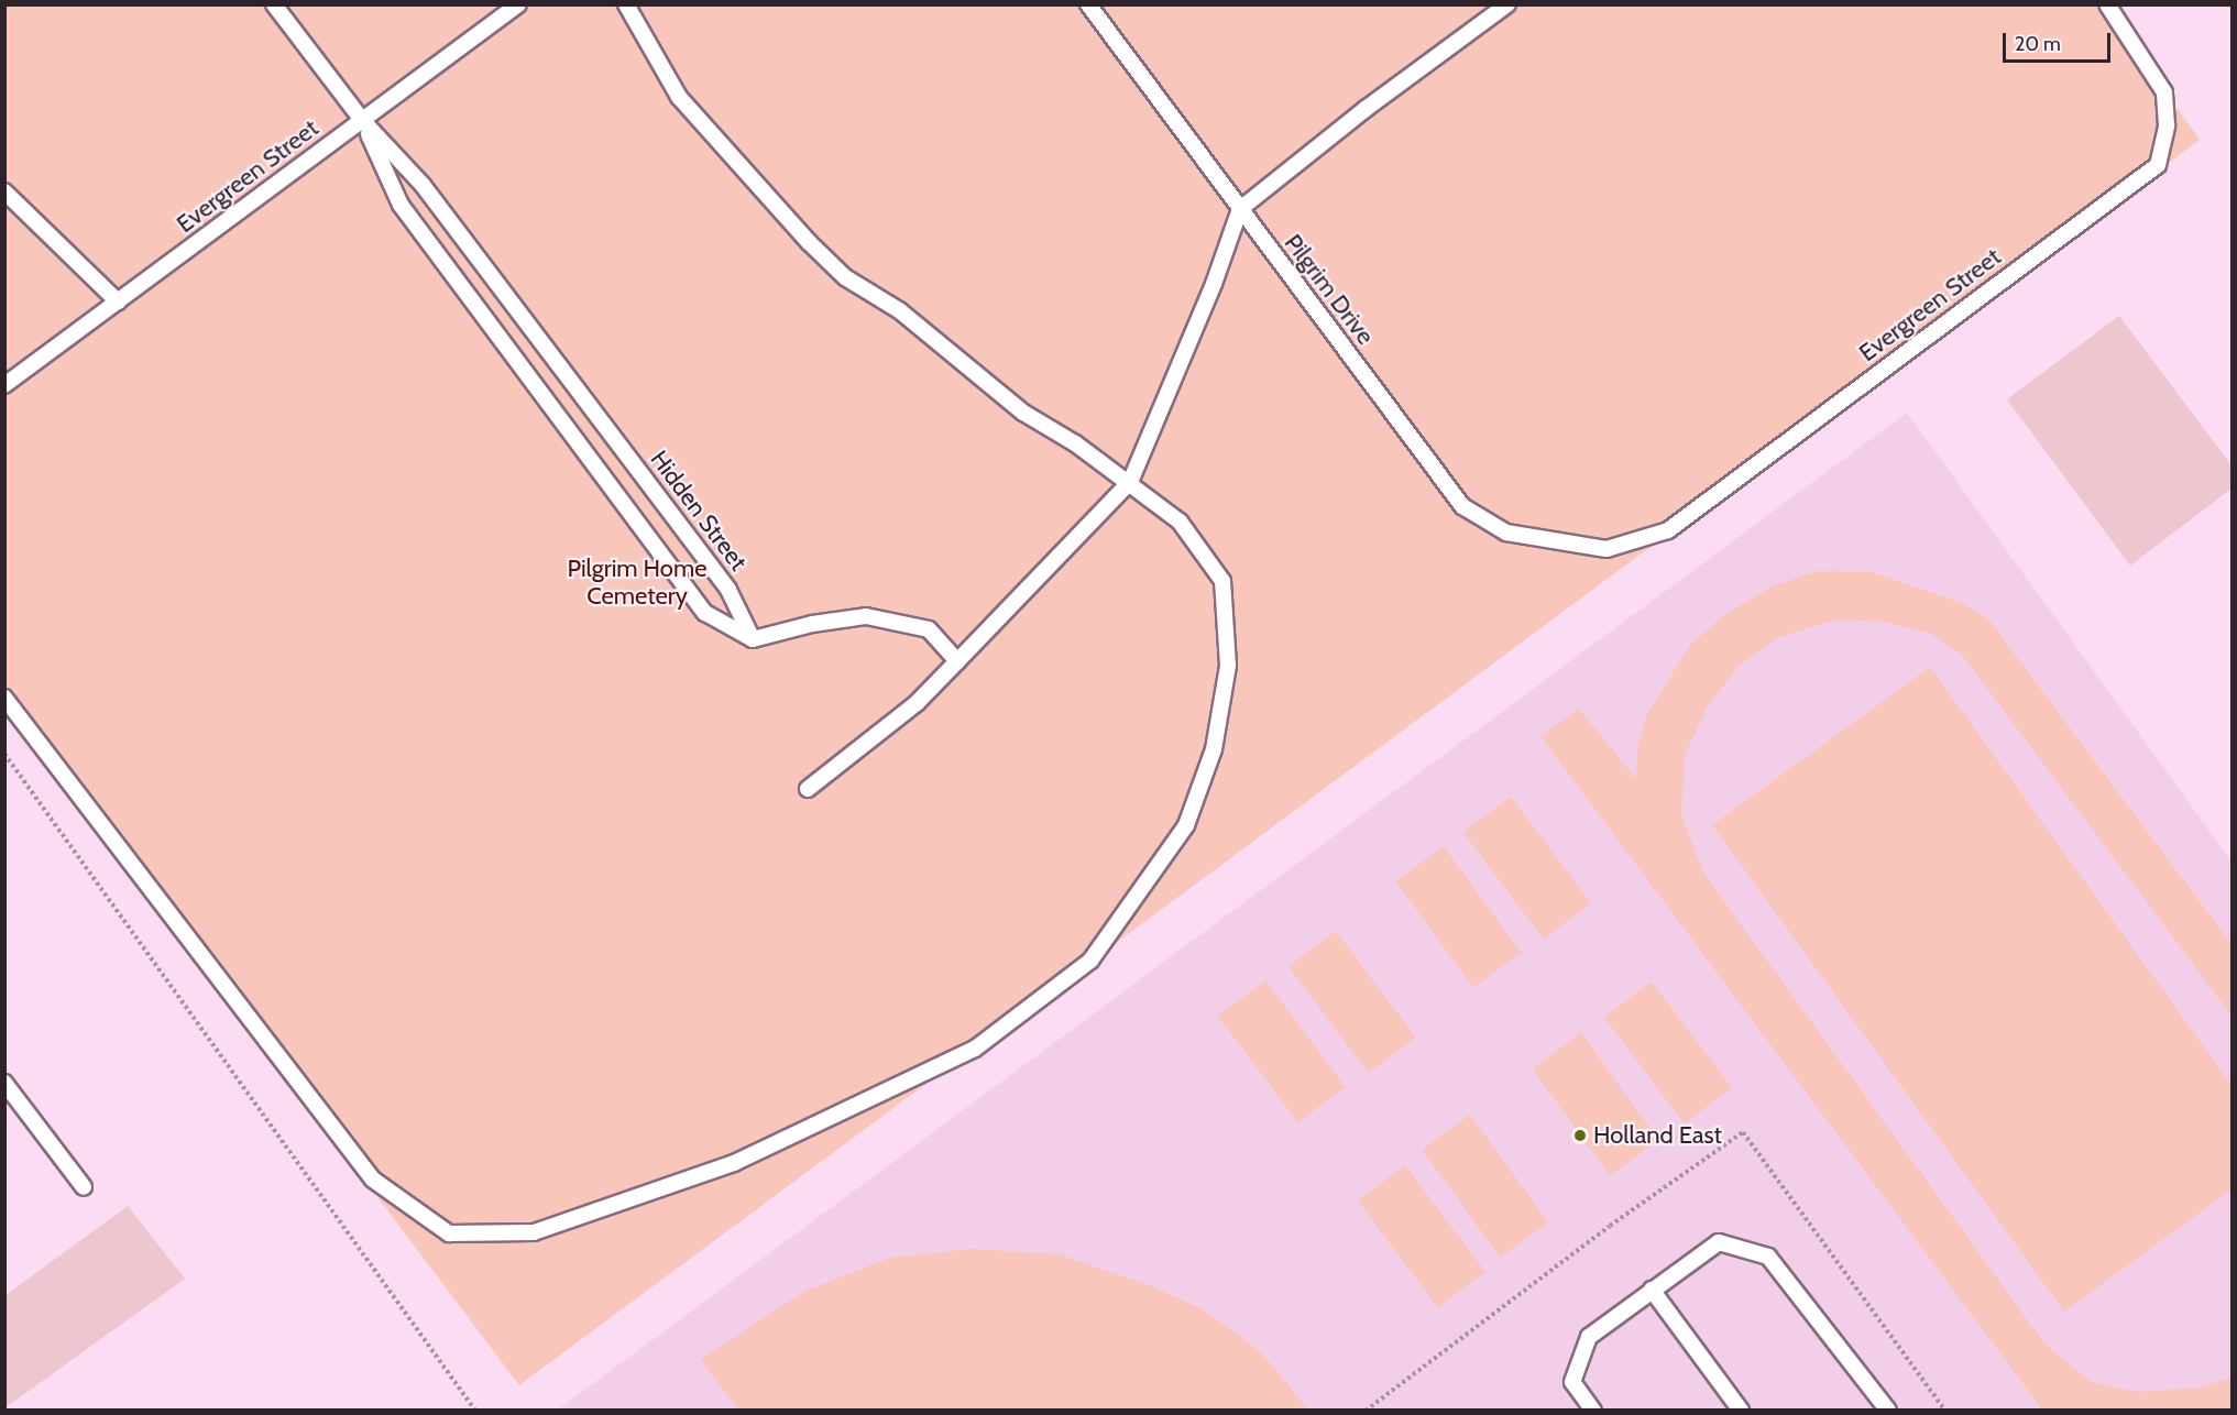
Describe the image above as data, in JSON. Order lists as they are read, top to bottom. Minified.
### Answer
{"streets":{"lane":["Evergreen Street","Pilgrim Drive","Hidden Street"]},"crossings":[["Evergreen Street","Pilgrim Drive"],["Evergreen Street","Hidden Street"]],"parks":["Pilgrim Home Cemetery"],"places":["Holland East"],"scale_bar":"20 m"}
